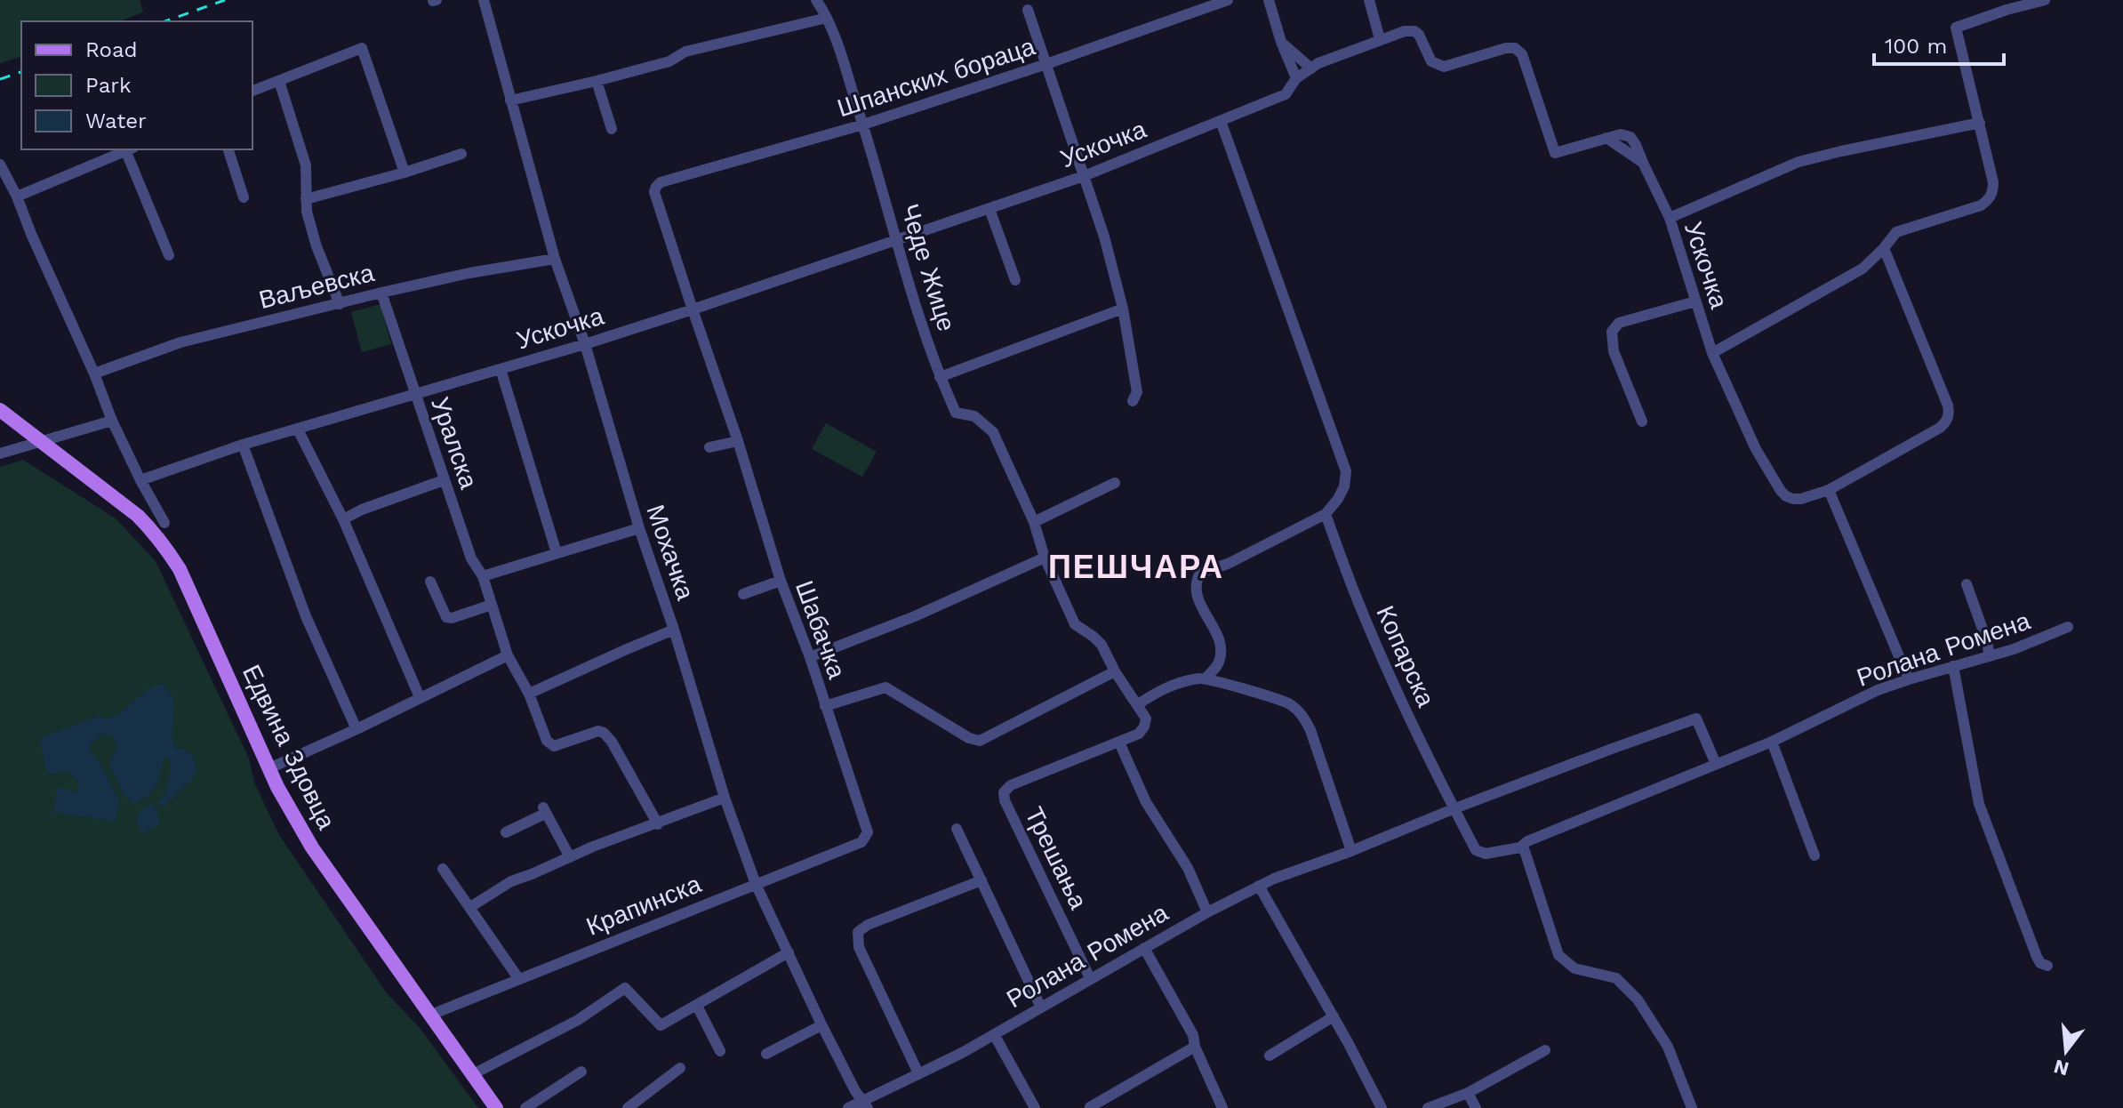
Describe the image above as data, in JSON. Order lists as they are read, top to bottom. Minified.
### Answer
{"streets":{"main road":["Едвина Здовца"],"street":["Шпанских бораца","Ускочка","Чеде Жице","Ваљевска","Уралска","Мохачка","Шабачка","Ролана Ромена","Копарска","Трешања","Крапинска"]},"crossings":[["Шпанских бораца","Чеде Жице"],["Шпанских бораца","Шабачка"],["Ускочка","Чеде Жице"],["Ускочка","Уралска"],["Ускочка","Мохачка"],["Ускочка","Шабачка"],["Ваљевска","Уралска"],["Ваљевска","Мохачка"],["Мохачка","Ролана Ромена"],["Мохачка","Крапинска"],["Шабачка","Крапинска"],["Ролана Ромена","Копарска"],["Ролана Ромена","Трешања"],["Едвина Здовца","Крапинска"]],"districts":["ПЕШЧАРА"],"legend":["Road","Park","Water"],"scale_bar":"100 m","north":"bottom"}
